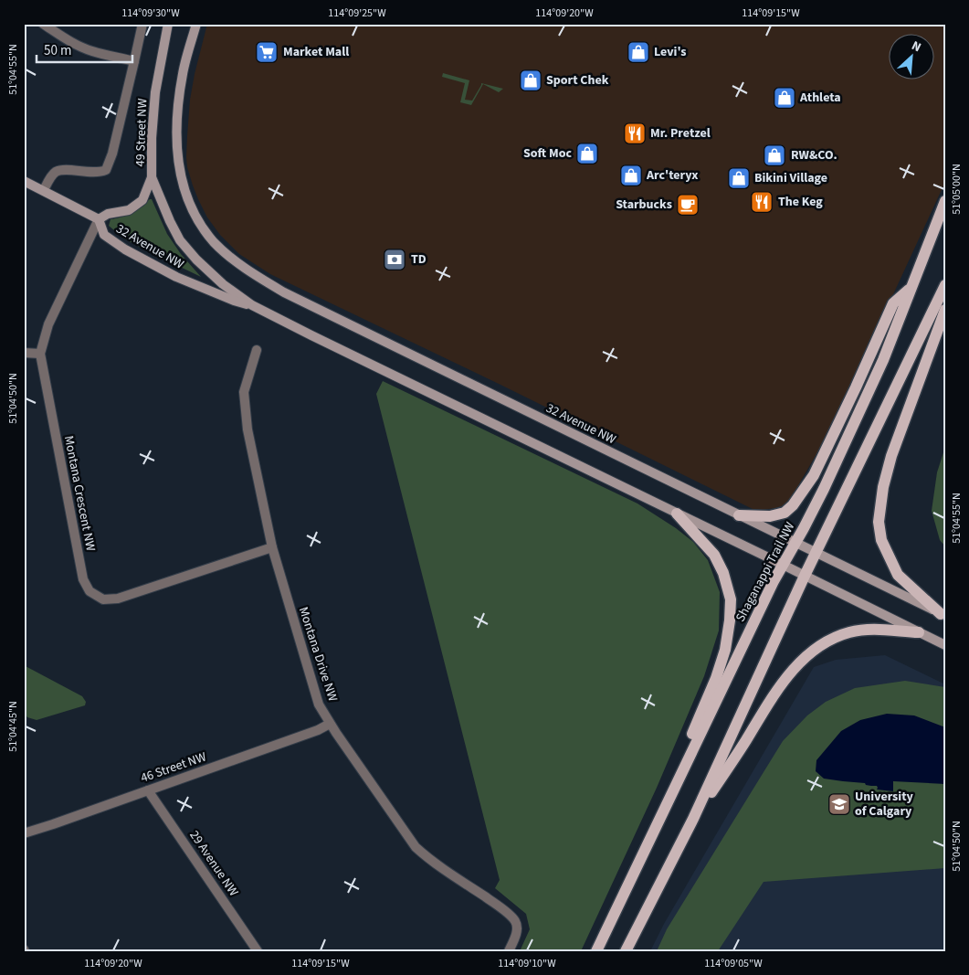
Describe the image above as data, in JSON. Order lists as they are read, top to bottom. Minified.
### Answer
{"streets":{"main road":["Shaganappi Trail NW"],"street":["49 Street NW","32 Avenue NW","Montana Crescent NW","Montana Drive NW","46 Street NW","29 Avenue NW"]},"crossings":[["49 Street NW","32 Avenue NW"],["32 Avenue NW","Montana Crescent NW"],["32 Avenue NW","Shaganappi Trail NW"],["Montana Crescent NW","Montana Drive NW"],["Montana Drive NW","46 Street NW"],["46 Street NW","29 Avenue NW"]],"places":{"supermarket":["Market Mall"],"shop":["Levi's","Sport Chek","Athleta","Soft Moc","RW&CO.","Arc'teryx","Bikini Village"],"restaurant":["Mr. Pretzel","The Keg"],"cafe":["Starbucks"],"bank":["TD"],"school or university":["University of Calgary"]},"scale_bar":"50 m","north":"top right","coordinates":["114°09'30\"W","114°09'25\"W","114°09'20\"W","114°09'15\"W","51°04'55\"N","51°05'00\"N","51°04'50\"N","51°04'45\"N","114°09'10\"W","114°09'05\"W"]}
